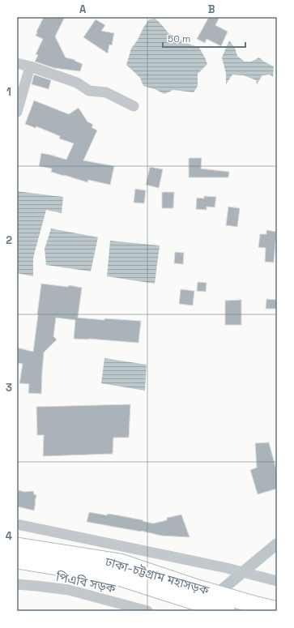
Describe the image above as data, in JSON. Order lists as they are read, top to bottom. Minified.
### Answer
{"streets":{"highway":["ঢাকা-চট্টগ্রাম মহাসড়ক"],"street":["পিএবি সড়ক"]},"scale_bar":"50 m","grid":{"columns":["A","B"],"rows":["1","2","3","4"]}}
